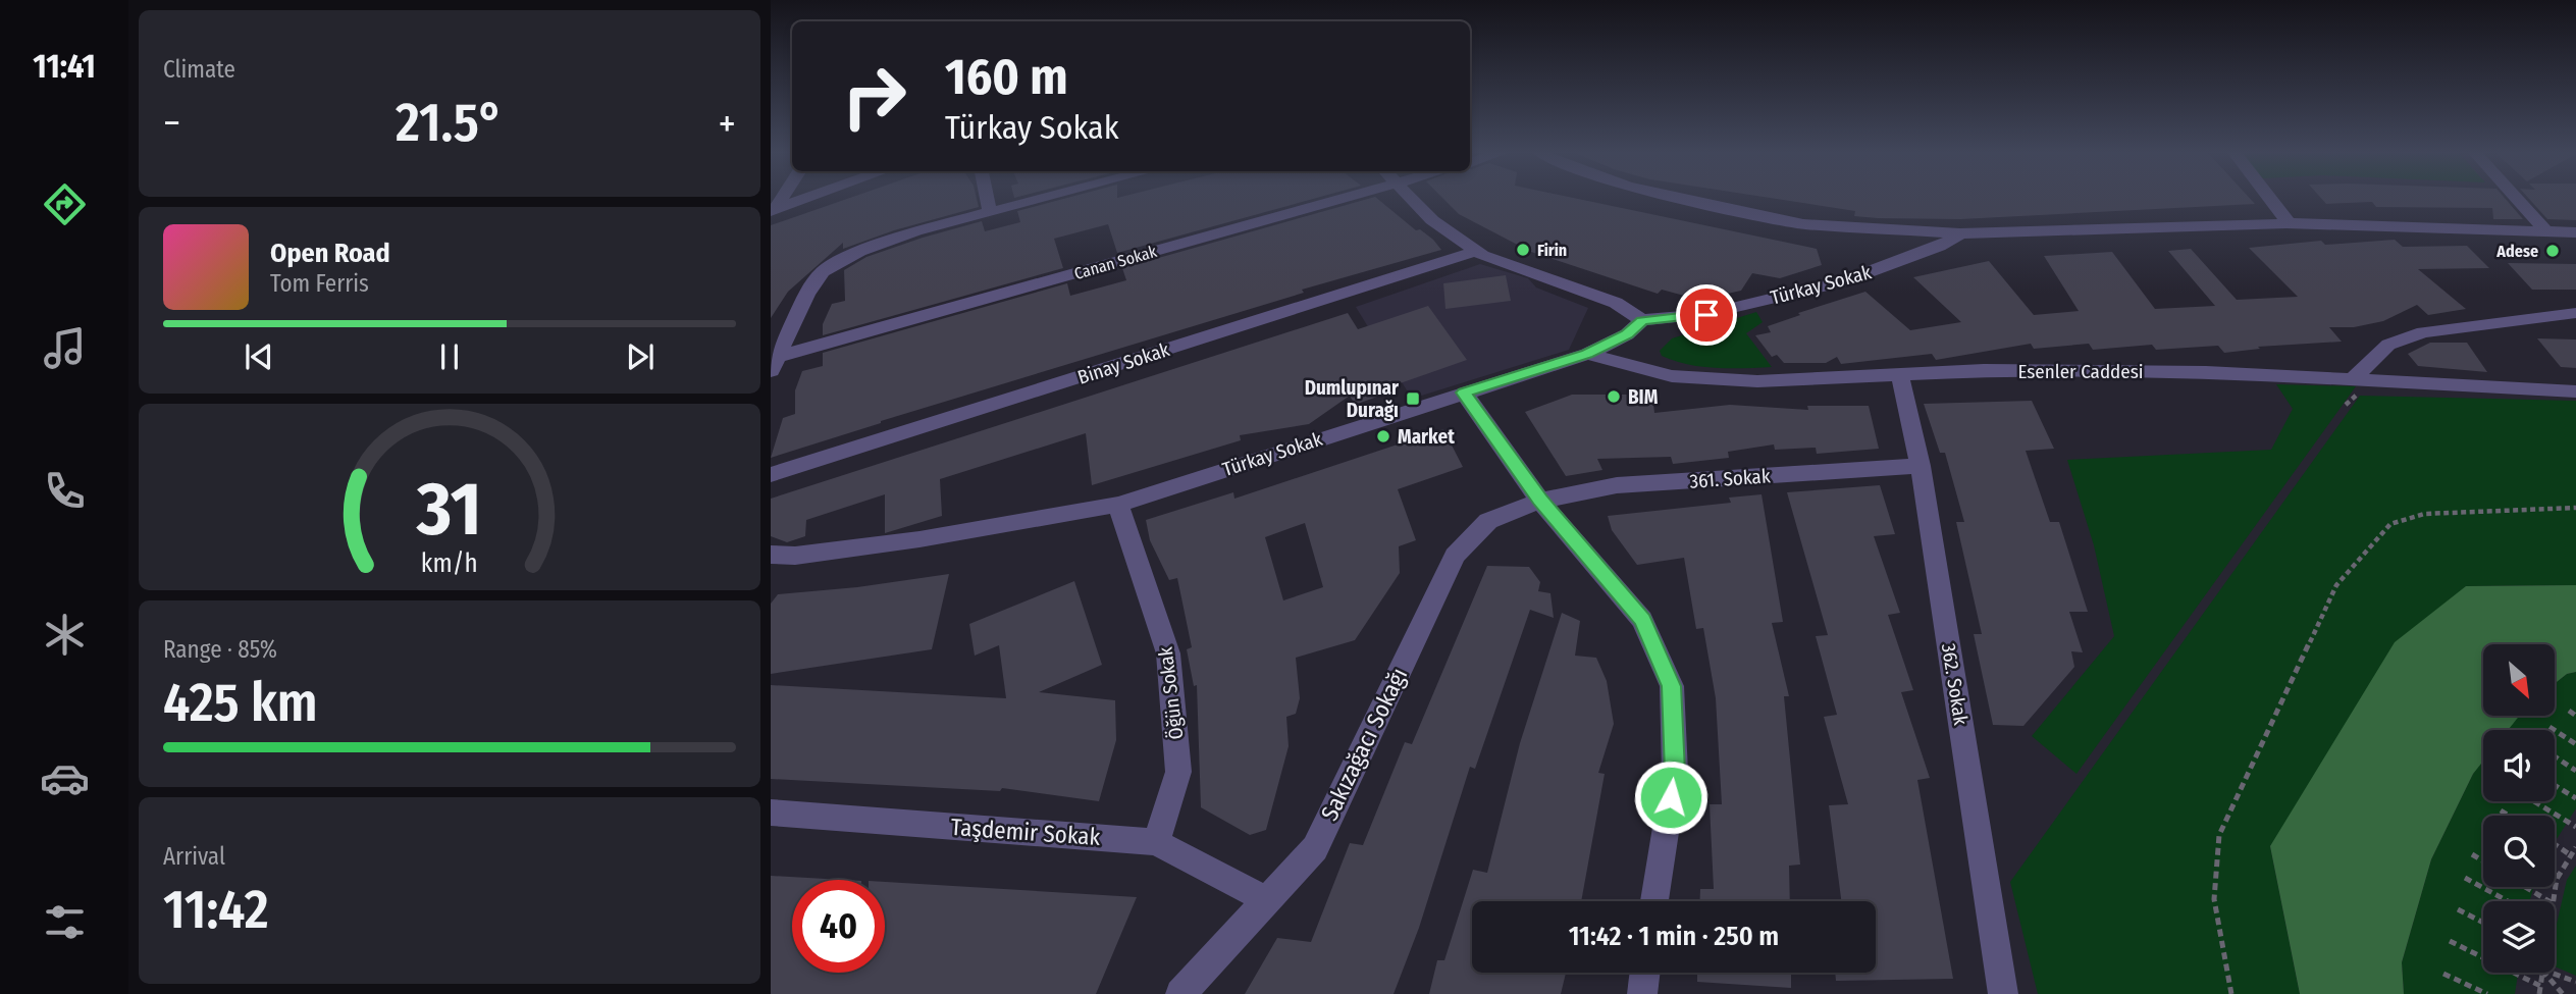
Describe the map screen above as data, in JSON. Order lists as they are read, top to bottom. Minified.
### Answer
{"streets":{"street":["Canan Sokak","Türkay Sokak","Binay Sokak","Esenler Caddesi","361. Sokak","362. Sokak","Öğün Sokak","Sakızağacı Sokağı","Taşdemir Sokak"]},"crossings":[["Türkay Sokak","Esenler Caddesi"],["Türkay Sokak","Öğün Sokak"],["Esenler Caddesi","362. Sokak"],["361. Sokak","362. Sokak"],["361. Sokak","Sakızağacı Sokağı"],["Öğün Sokak","Taşdemir Sokak"],["Sakızağacı Sokağı","Taşdemir Sokak"]],"places":{"other":["Firin","Adese","BIM","Market"],"transit":["Dumlupınar Durağı"]},"north":"bottom right","page":{"tabs":"11:41","tile":["Climate",["Range · 85%","425 km"],["Arrival","11:42"]],"turn":["160 m","Türkay Sokak"],"heat":["−","21.5°","+"],"song":["Open Road","Tom Ferris"],"limit":"40","trip":"11:42 · 1 min · 250 m","gauge":["31","km/h"]}}
